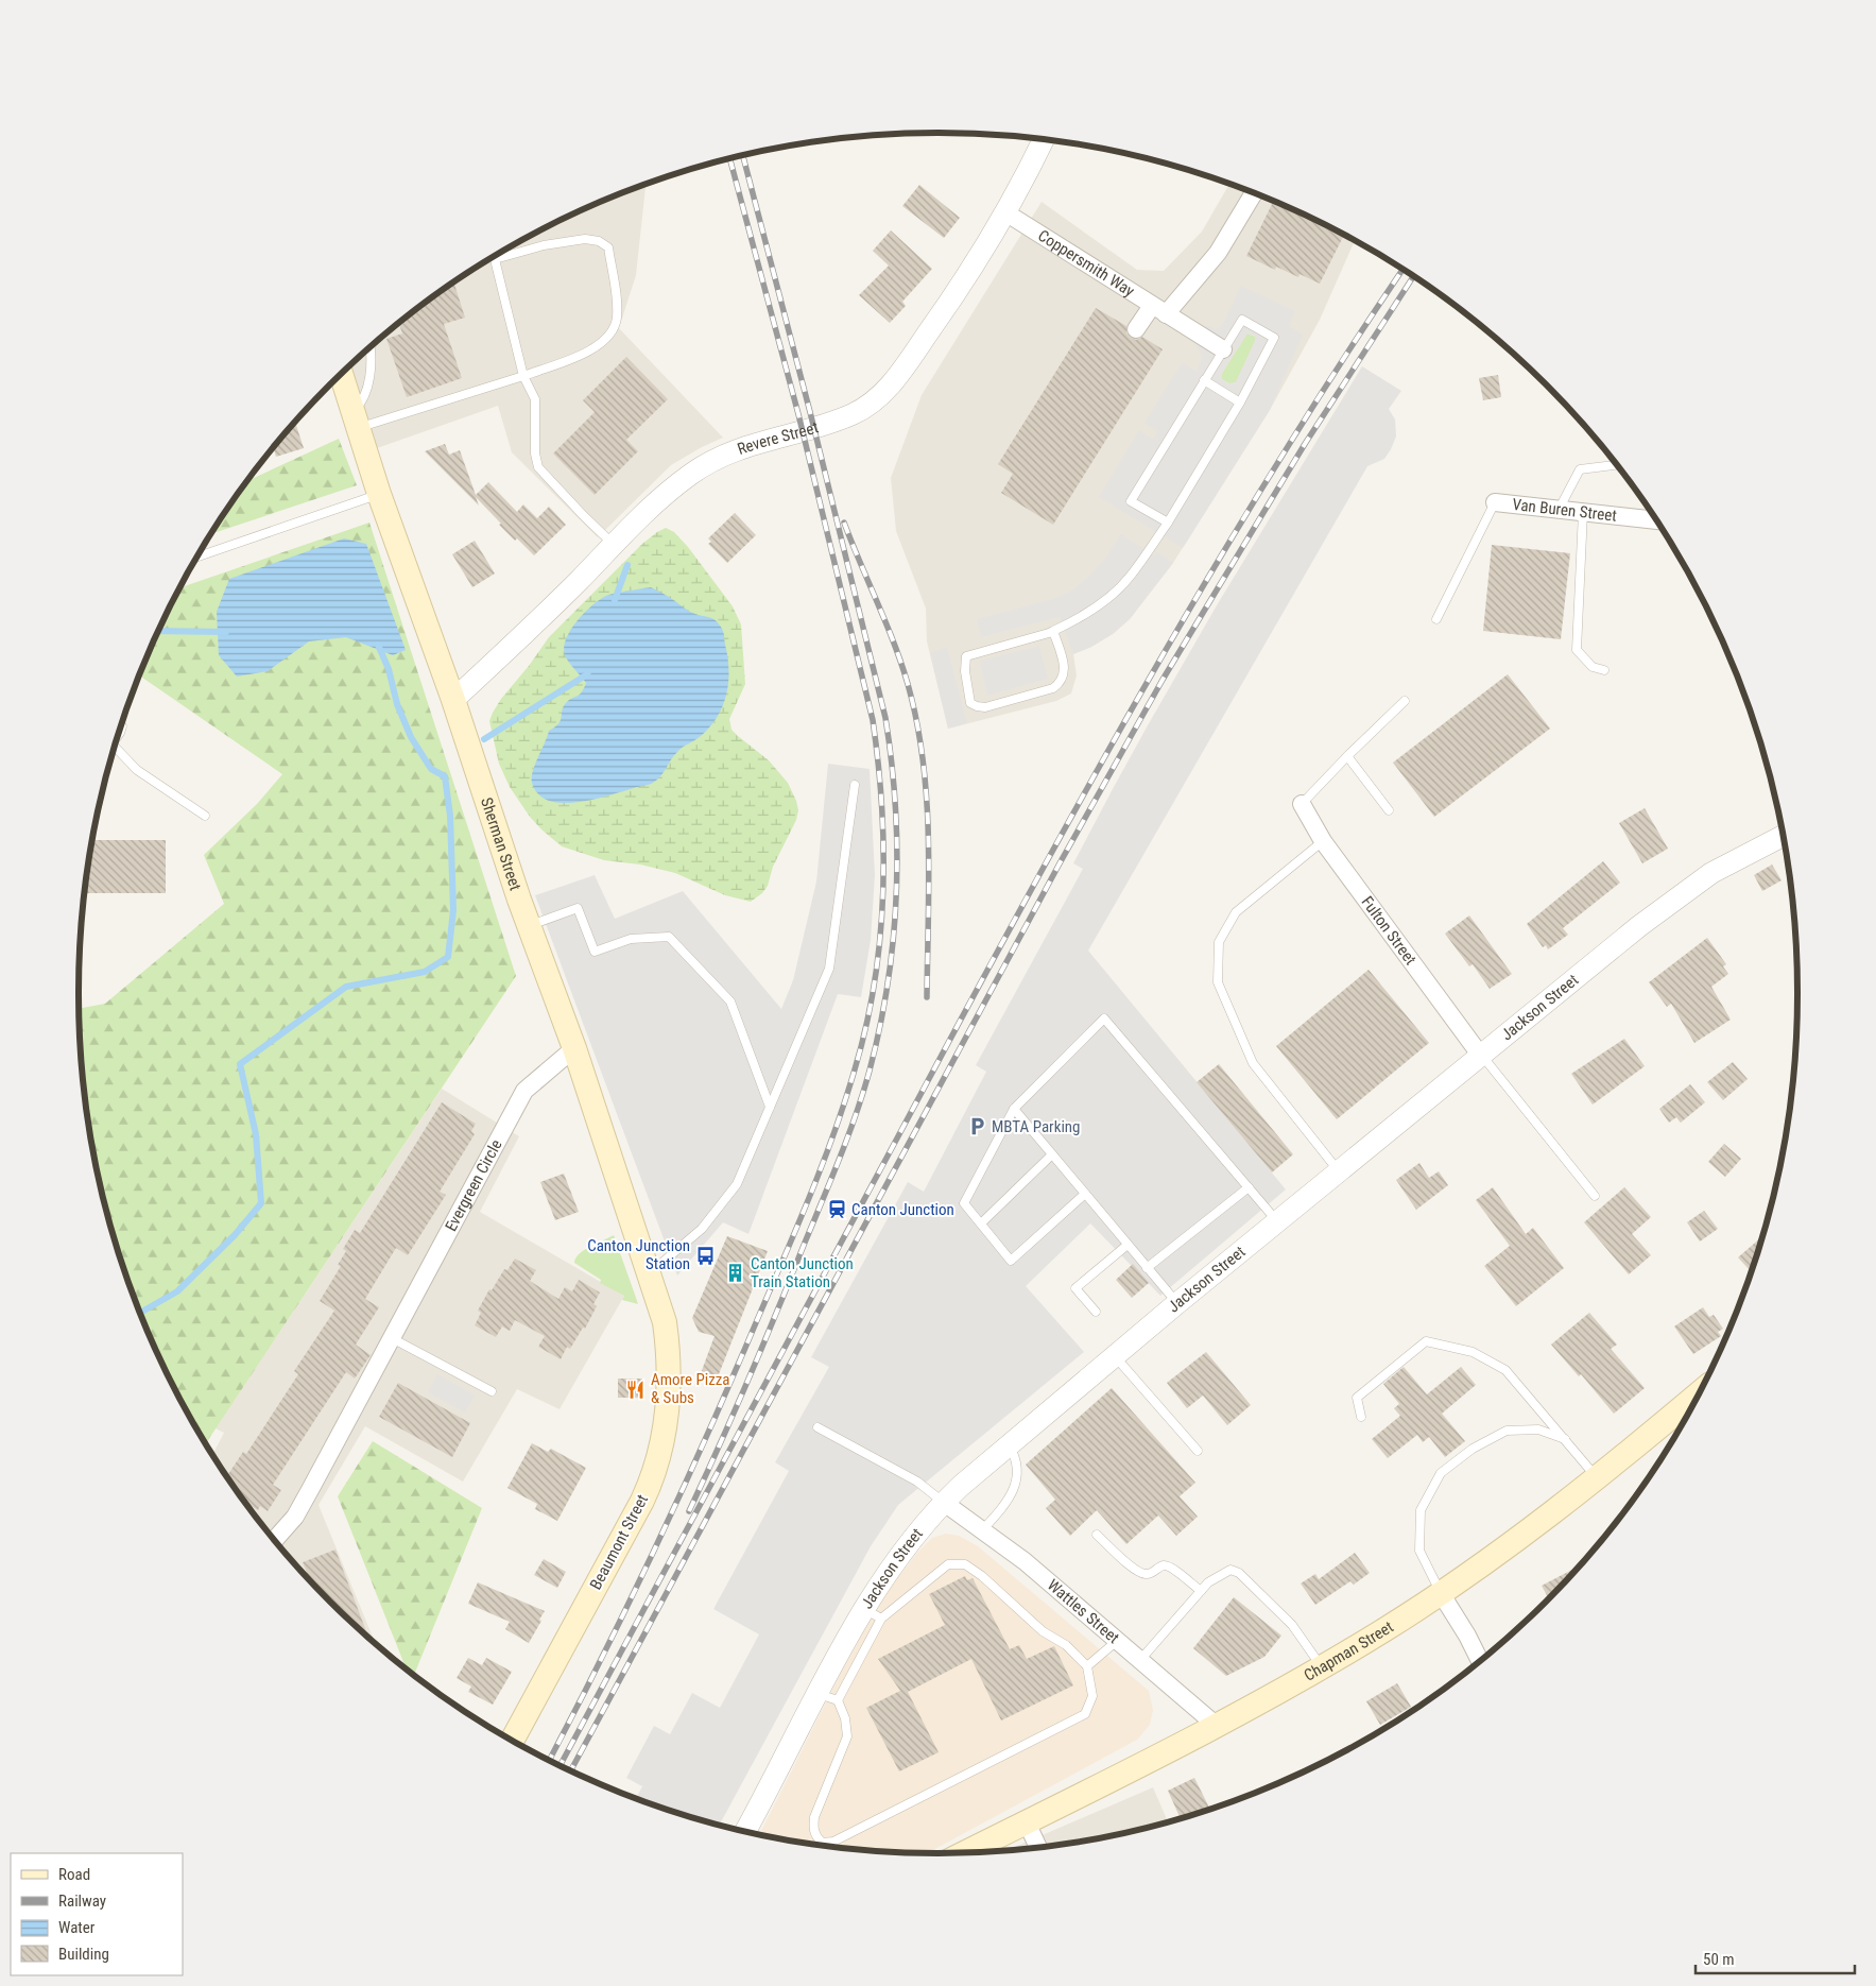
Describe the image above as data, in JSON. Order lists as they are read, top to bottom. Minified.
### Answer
{"streets":{"main road":["Sherman Street","Beaumont Street","Chapman Street"],"street":["Coppersmith Way","Revere Street","Van Buren Street","Fulton Street","Jackson Street","Evergreen Circle","Wattles Street"]},"crossings":[["Coppersmith Way","Revere Street"],["Revere Street","Sherman Street"],["Sherman Street","Evergreen Circle"],["Sherman Street","Beaumont Street"],["Fulton Street","Jackson Street"],["Jackson Street","Wattles Street"],["Wattles Street","Chapman Street"]],"places":{"parking":["MBTA Parking"],"station":["Canton Junction"],"bus stop":["Canton Junction Station"],"building":["Canton Junction Train Station"],"restaurant":["Amore Pizza & Subs"]},"legend":["Road","Railway","Water","Building"],"scale_bar":"50 m"}
